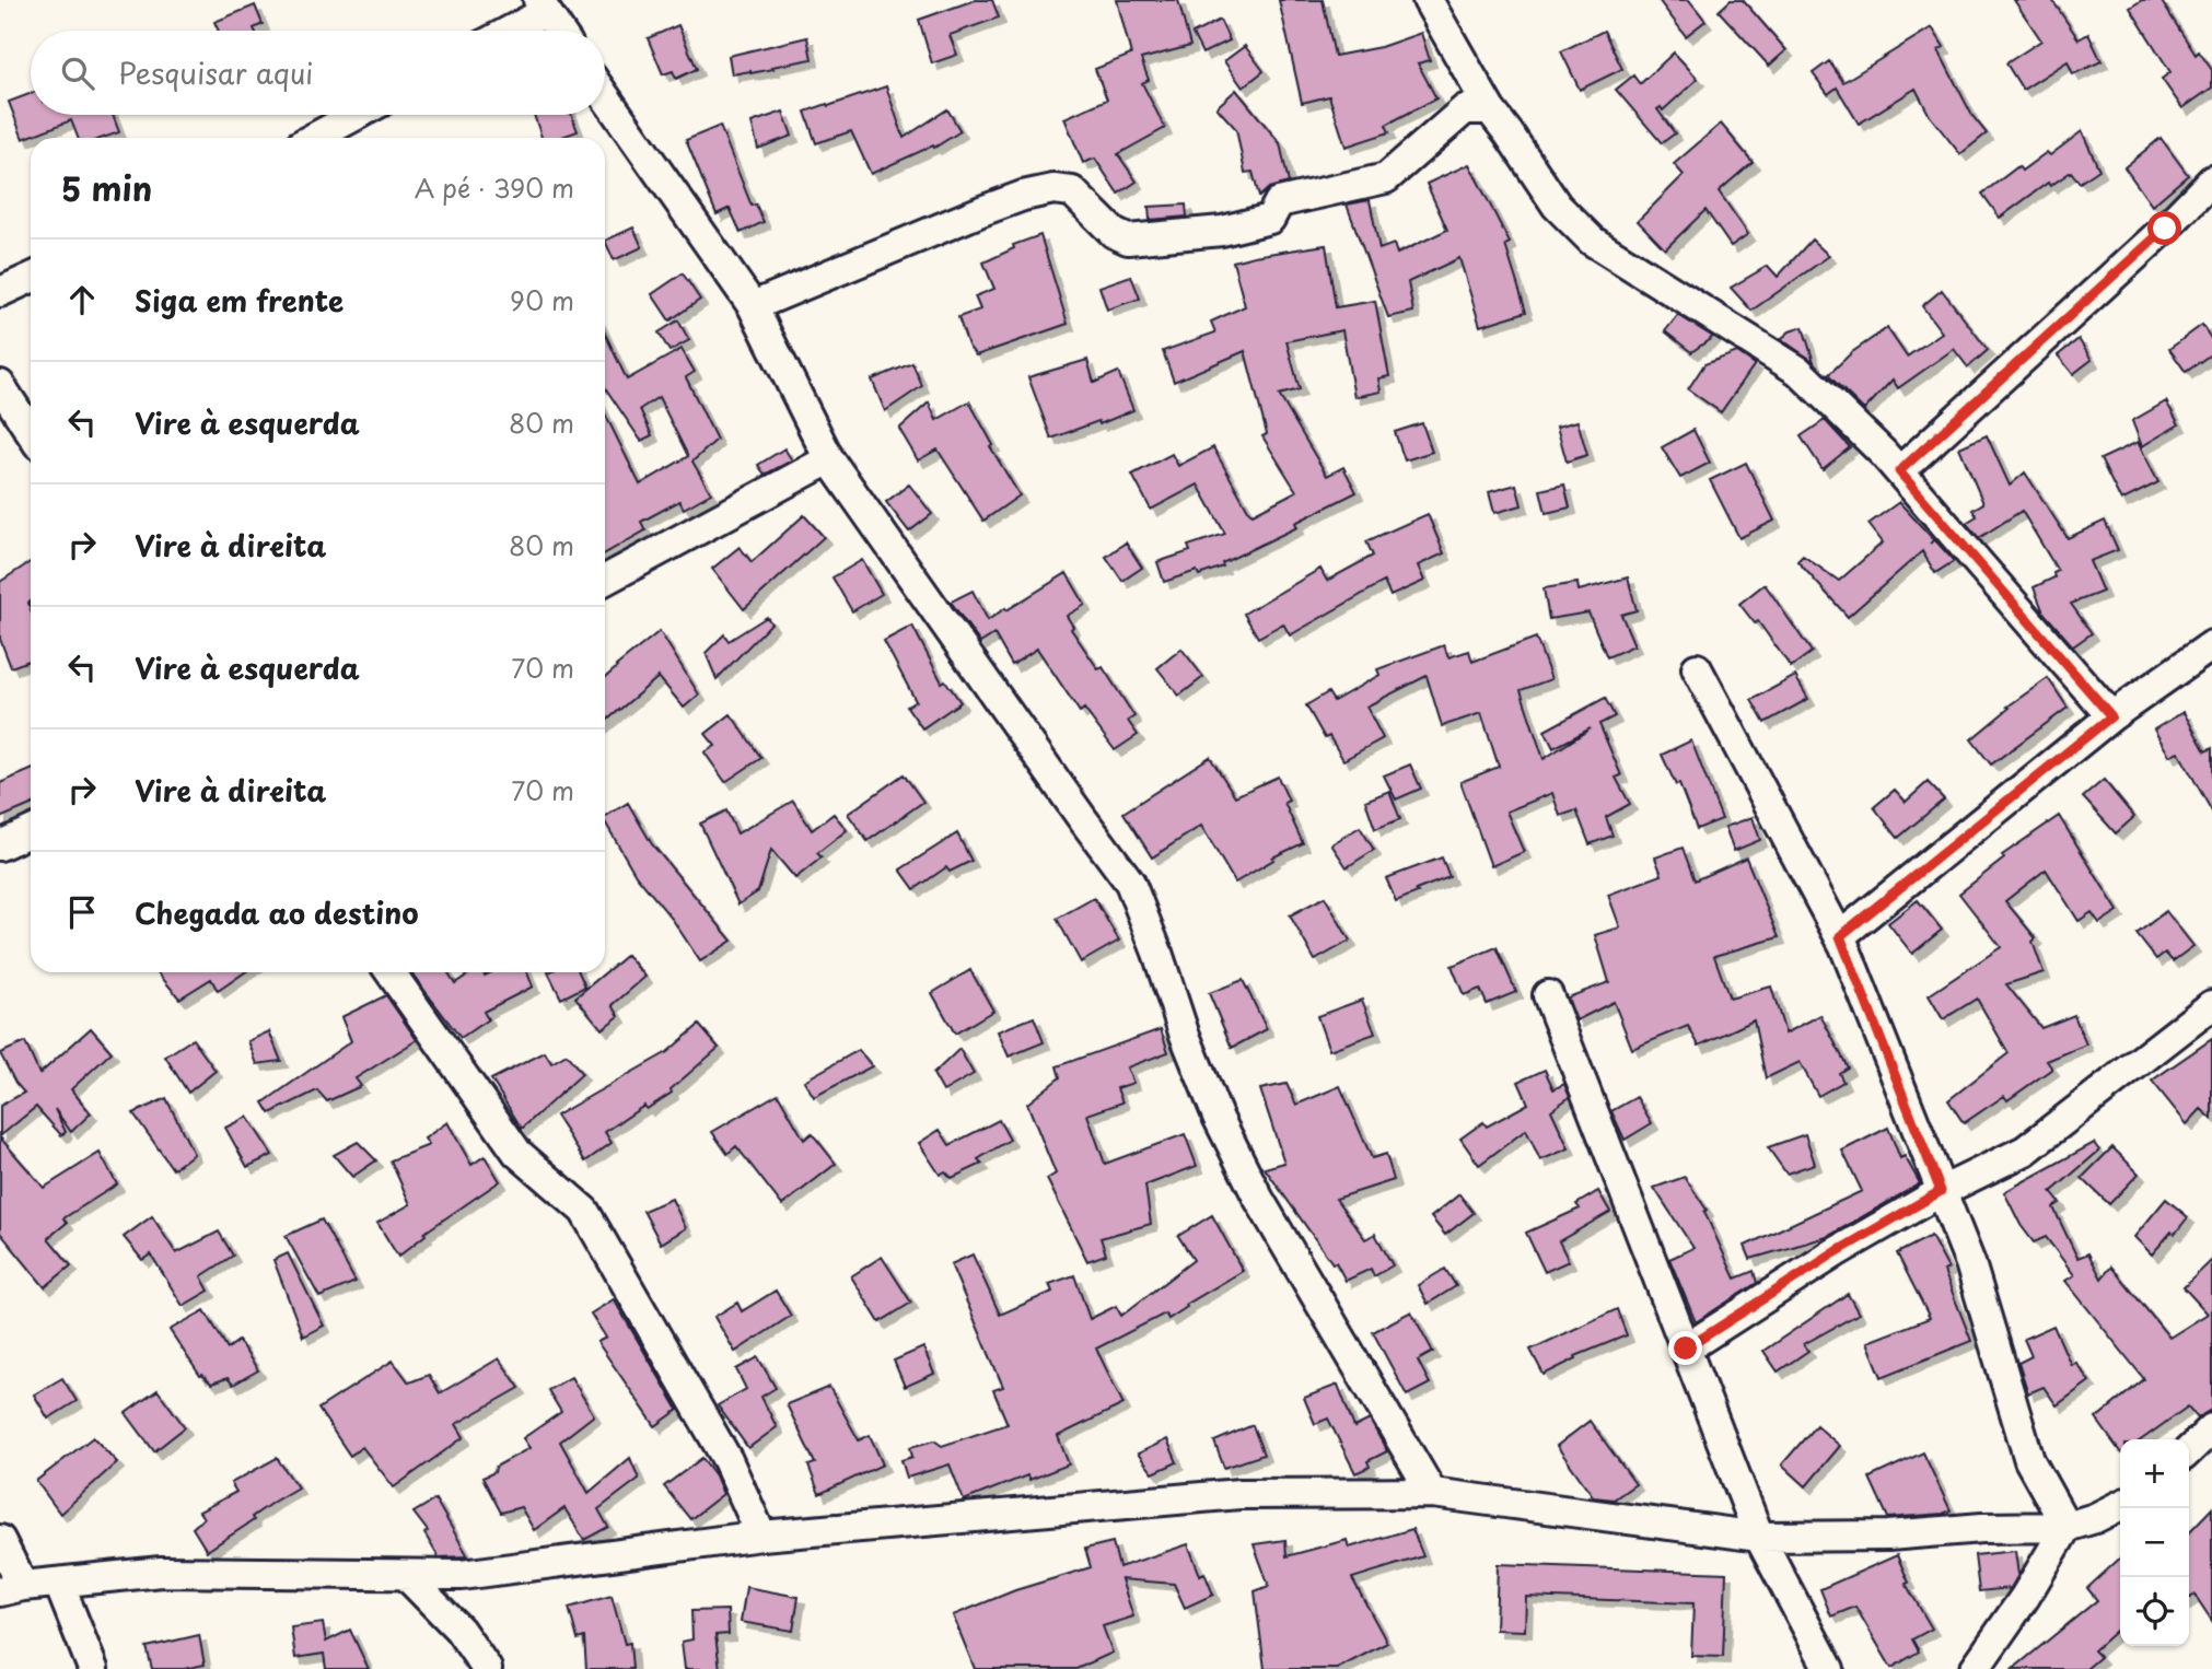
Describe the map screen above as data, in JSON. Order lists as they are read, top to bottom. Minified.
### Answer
{"page":{"search":"Pesquisar aqui","heading":["5 min","A pé · 390 m"],"list":[["Siga em frente","90 m"],["Vire à esquerda","80 m"],["Vire à direita","80 m"],["Vire à esquerda","70 m"],["Vire à direita","70 m"],"Chegada ao destino"],"map_buttons":["+","−"]}}
